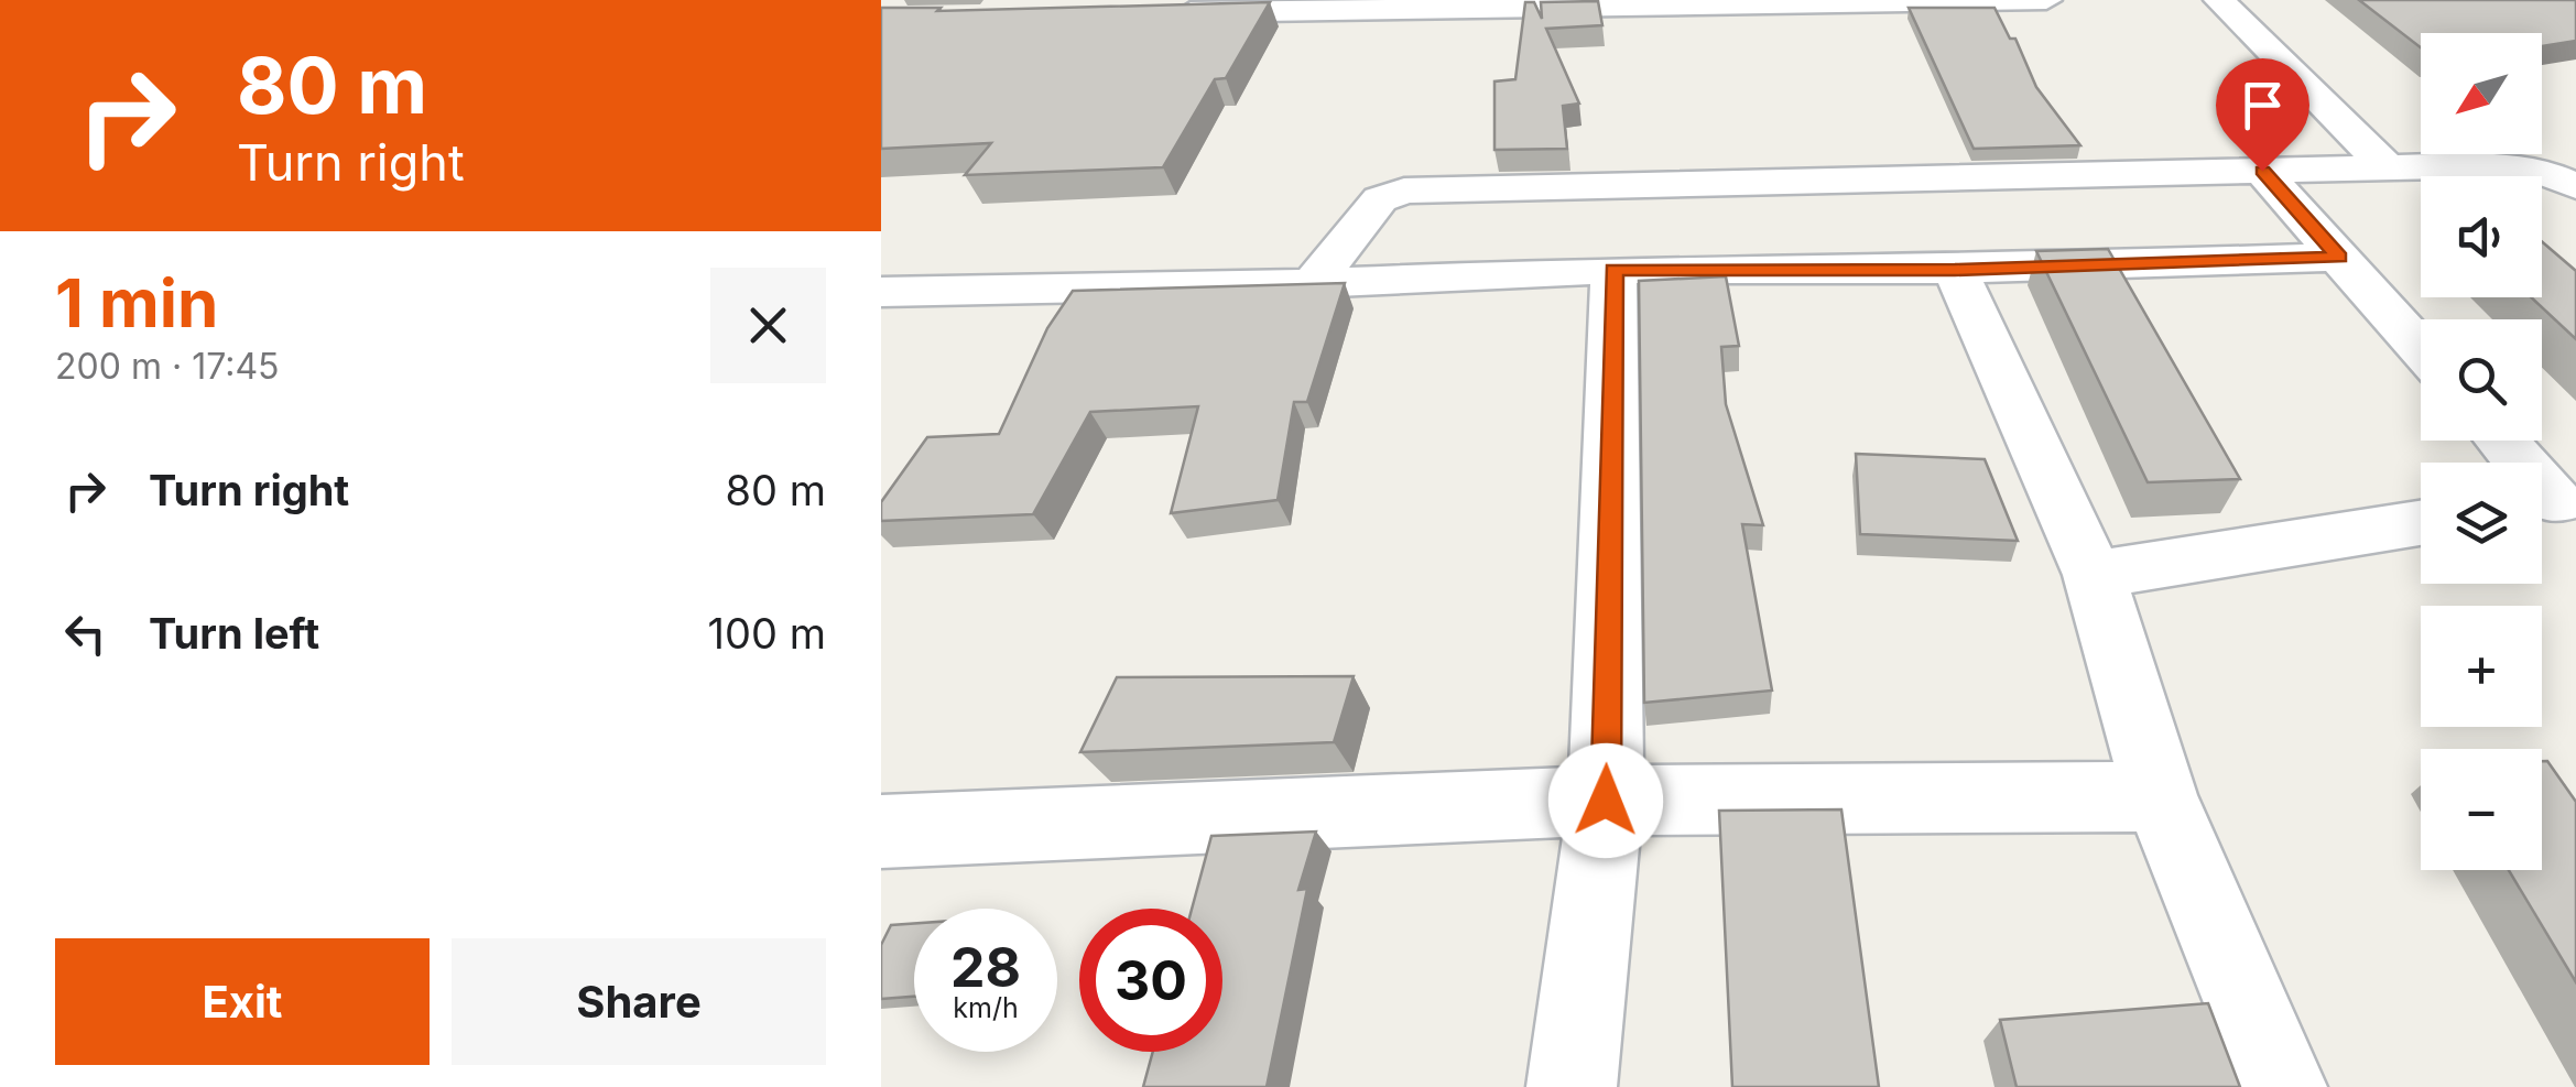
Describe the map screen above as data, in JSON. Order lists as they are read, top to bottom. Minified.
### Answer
{"north":"bottom left","page":{"turn":["80 m","Turn right"],"map_buttons":["+","−"],"heading":["1 min","200 m · 17:45"],"list":[{"name":"Turn right","value":"80 m"},{"name":"Turn left","value":"100 m"}],"speed":"28 km/h","limit":"30","buttons":["Exit","Share"]}}
